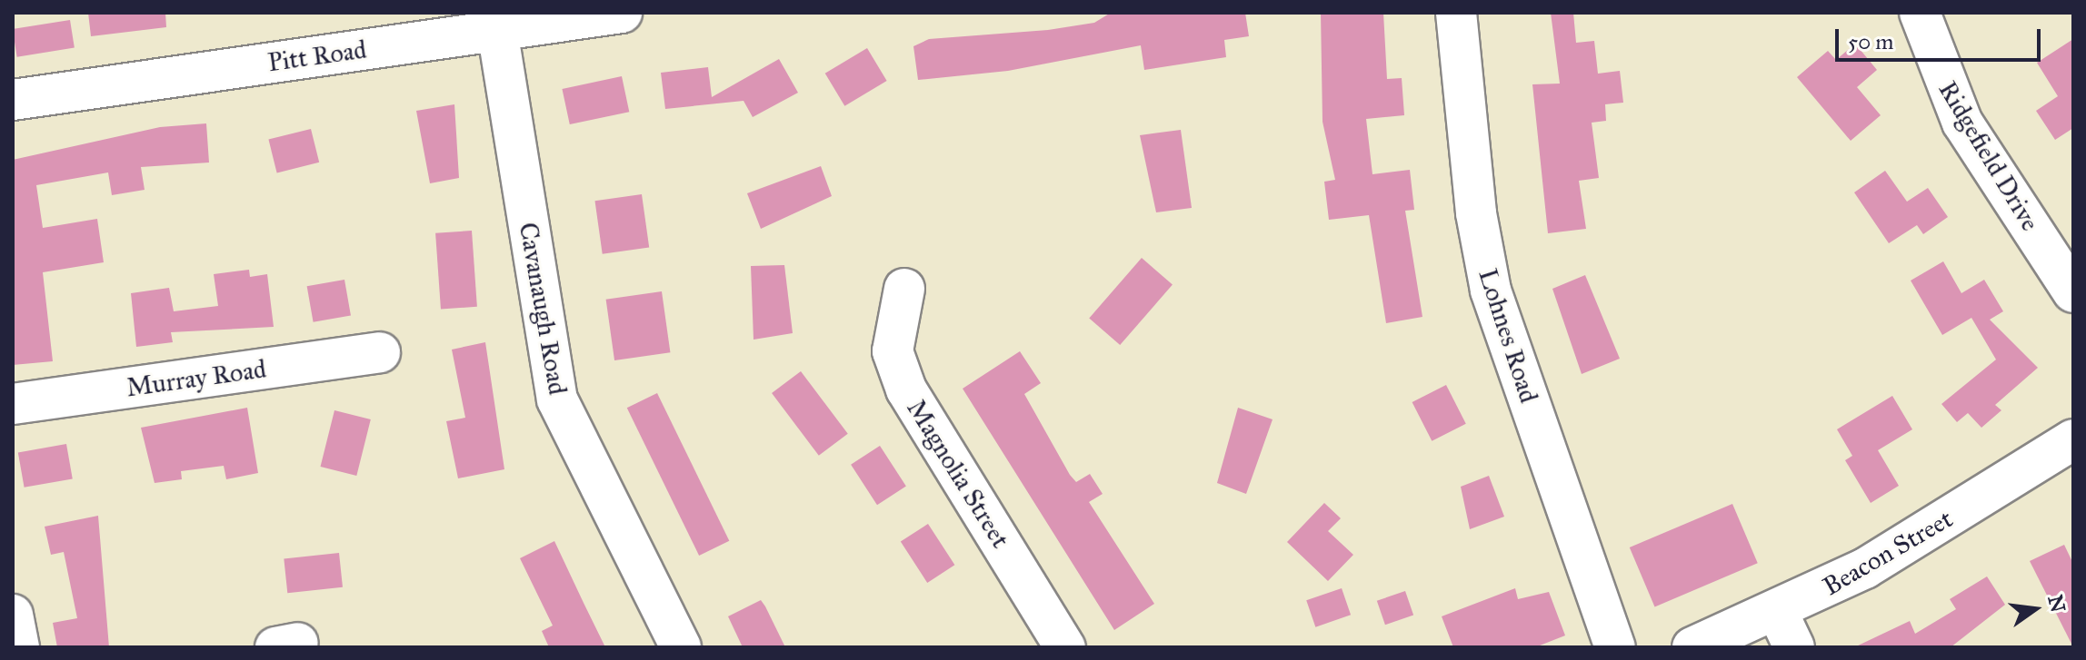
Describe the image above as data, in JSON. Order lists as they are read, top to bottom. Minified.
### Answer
{"streets":{"street":["Pitt Road","Ridgefield Drive","Cavanaugh Road","Lohnes Road","Murray Road","Magnolia Street","Beacon Street"]},"crossings":[["Pitt Road","Cavanaugh Road"]],"scale_bar":"50 m","north":"right"}
